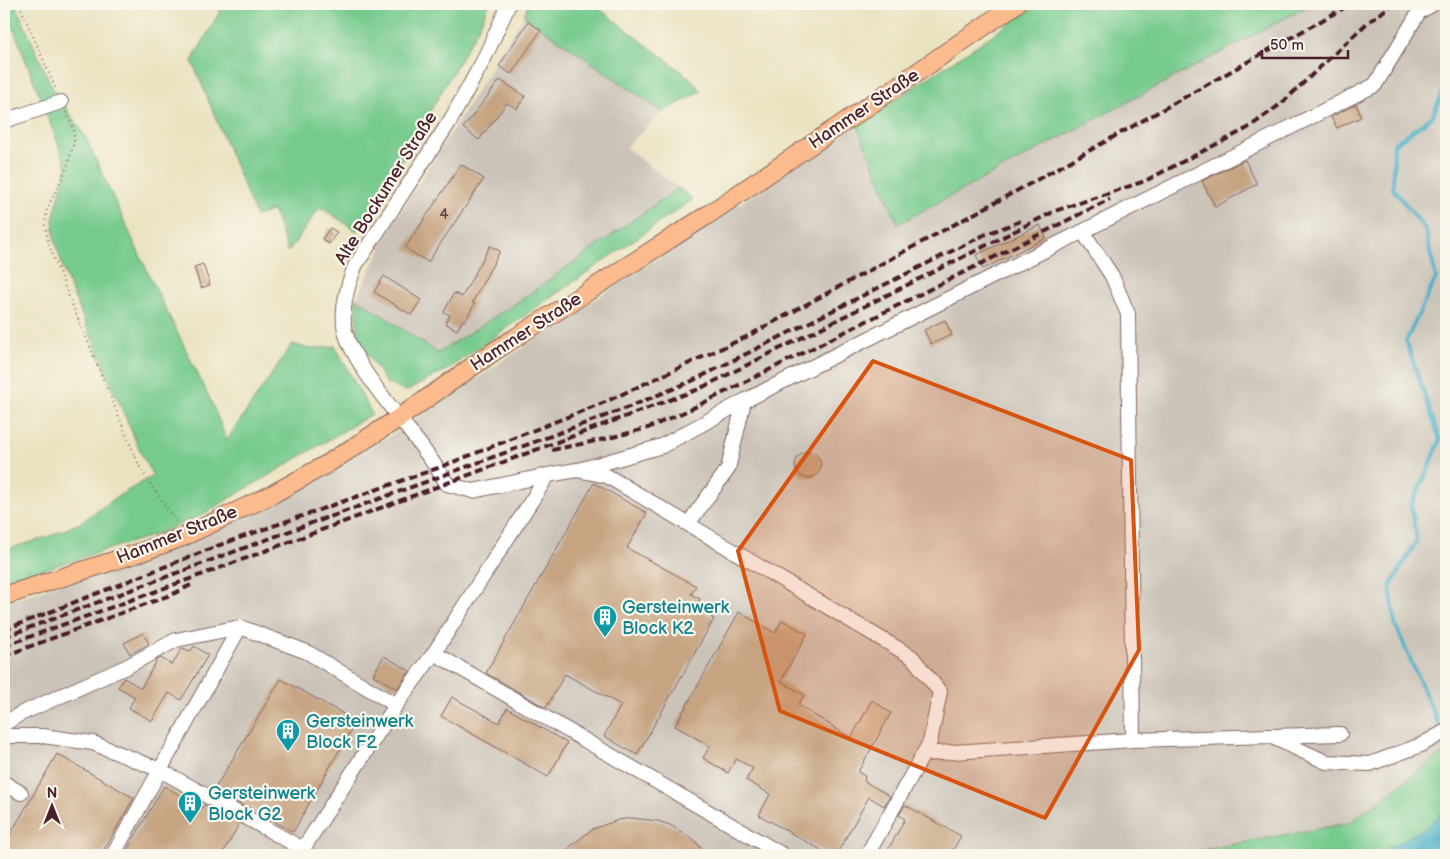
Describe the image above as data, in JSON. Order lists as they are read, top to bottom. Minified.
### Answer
{"streets":{"main road":["Hammer Straße"],"street":["Alte Bockumer Straße"]},"crossings":[["Hammer Straße","Alte Bockumer Straße"]],"places":{"building":["Gersteinwerk Block K2","Gersteinwerk Block F2","Gersteinwerk Block G2"]},"house_numbers":["4"],"scale_bar":"50 m","north":"top"}
